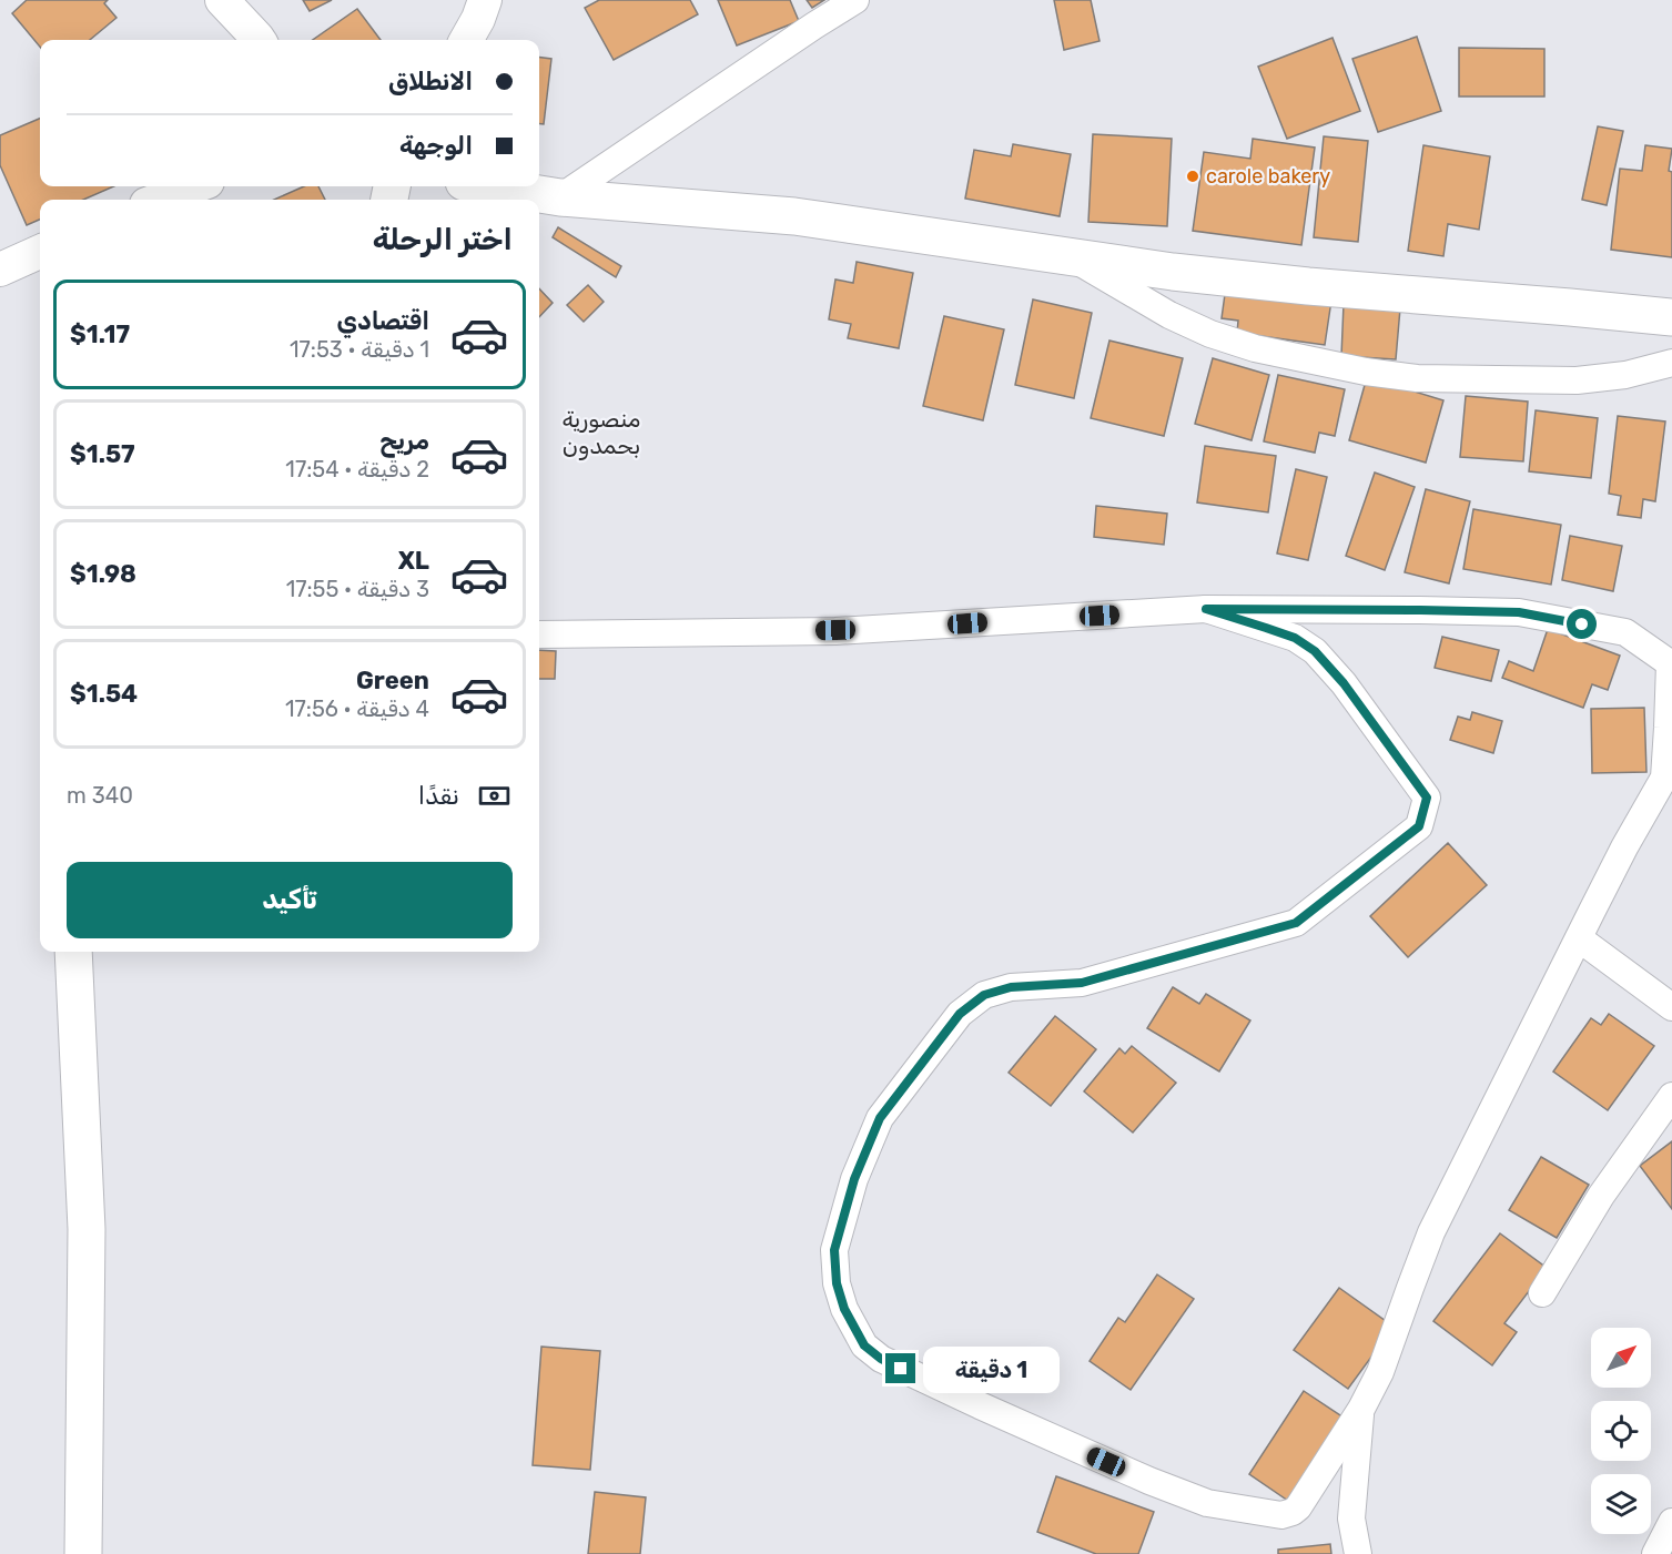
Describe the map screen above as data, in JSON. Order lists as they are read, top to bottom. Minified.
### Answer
{"districts":["منصورية بحمدون"],"places":["carole bakery"],"north":"top right","page":{"banner":["الانطلاق","الوجهة"],"heading":"اختر الرحلة","list":[{"name":"اقتصادي","note":"1 دقيقة · 17:53","value":"$1.17"},{"name":"مريح","note":"2 دقيقة · 17:54","value":"$1.57"},{"name":"XL","note":"3 دقيقة · 17:55","value":"$1.98"},{"name":"Green","note":"4 دقيقة · 17:56","value":"$1.54"}],"pay":["نقدًا","340 m"],"buttons":"تأكيد","bubble":"1 دقيقة"}}
